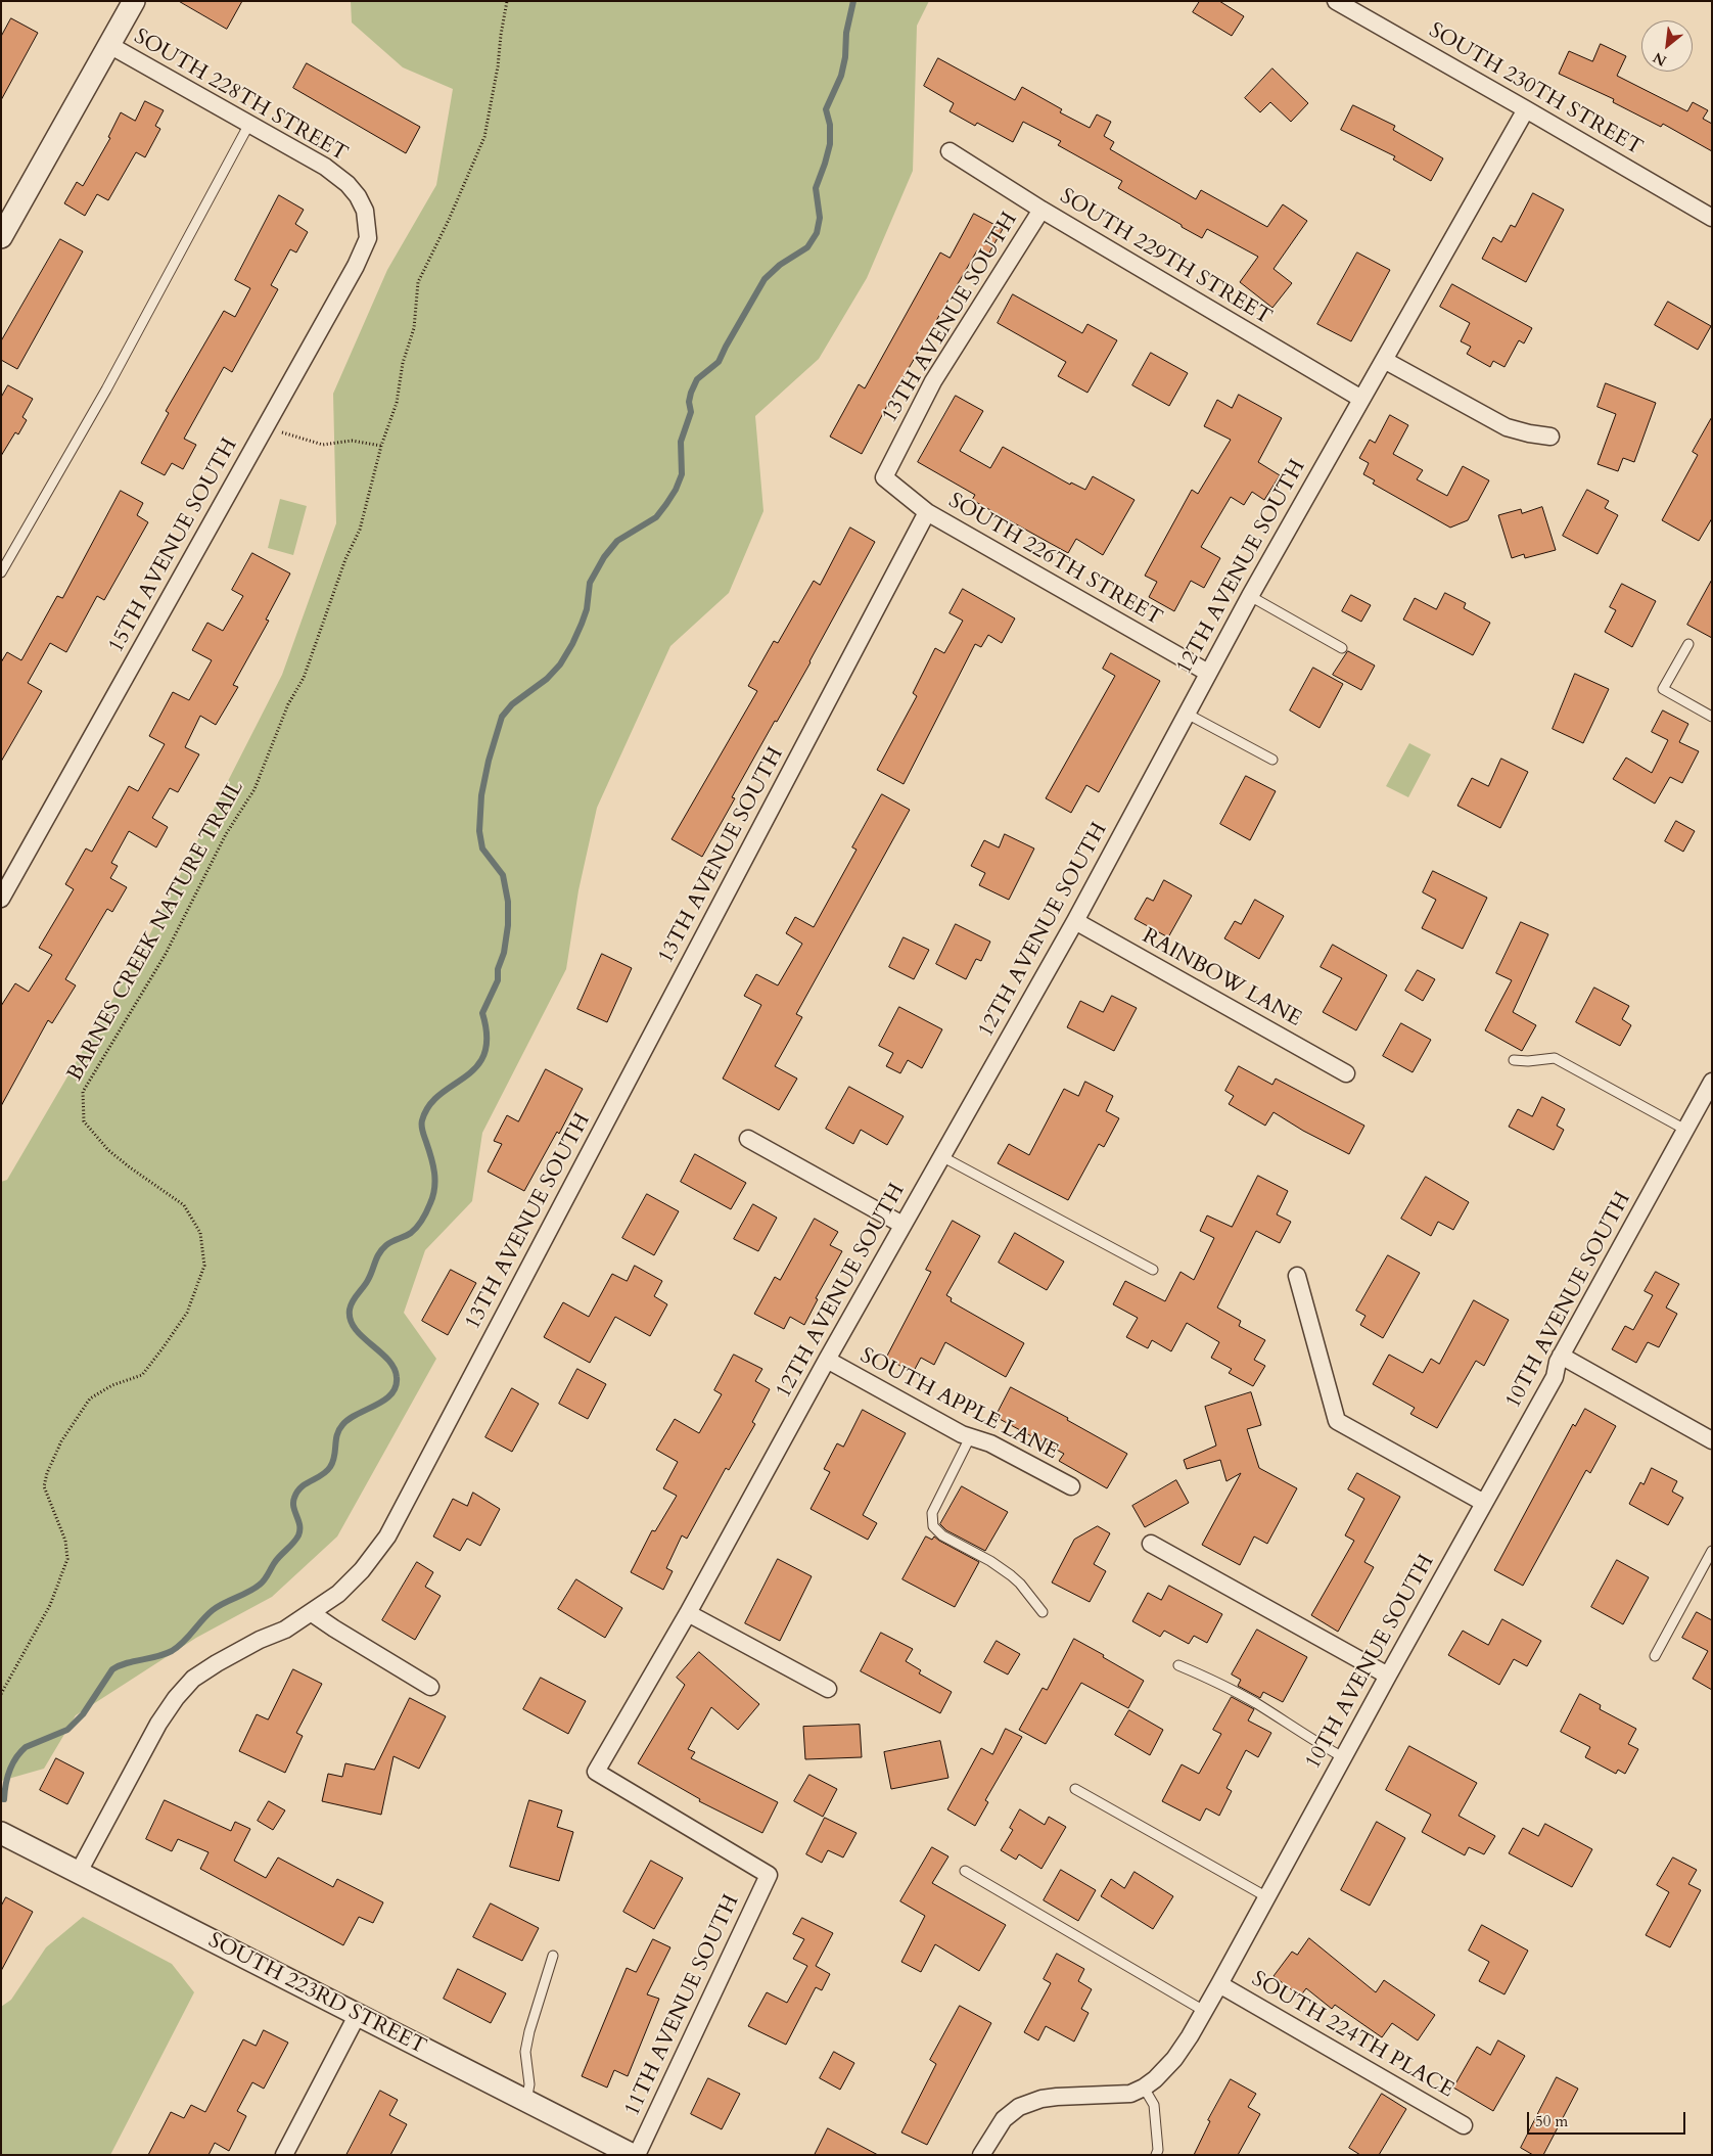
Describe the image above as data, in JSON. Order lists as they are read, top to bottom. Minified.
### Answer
{"streets":{"street":["SOUTH 230TH STREET","SOUTH 228TH STREET","SOUTH 229TH STREET","13TH AVENUE SOUTH","15TH AVENUE SOUTH","SOUTH 226TH STREET","12TH AVENUE SOUTH","RAINBOW LANE","10TH AVENUE SOUTH","SOUTH APPLE LANE","SOUTH 223RD STREET","11TH AVENUE SOUTH","SOUTH 224TH PLACE"],"path":["BARNES CREEK NATURE TRAIL"]},"crossings":[["SOUTH 230TH STREET","12TH AVENUE SOUTH"],["SOUTH 228TH STREET","15TH AVENUE SOUTH"],["SOUTH 229TH STREET","13TH AVENUE SOUTH"],["SOUTH 229TH STREET","12TH AVENUE SOUTH"],["13TH AVENUE SOUTH","SOUTH 226TH STREET"],["13TH AVENUE SOUTH","SOUTH 223RD STREET"],["SOUTH 226TH STREET","12TH AVENUE SOUTH"],["12TH AVENUE SOUTH","RAINBOW LANE"],["12TH AVENUE SOUTH","SOUTH APPLE LANE"],["12TH AVENUE SOUTH","11TH AVENUE SOUTH"],["10TH AVENUE SOUTH","SOUTH 224TH PLACE"]],"scale_bar":"50 m","north":"bottom left"}
